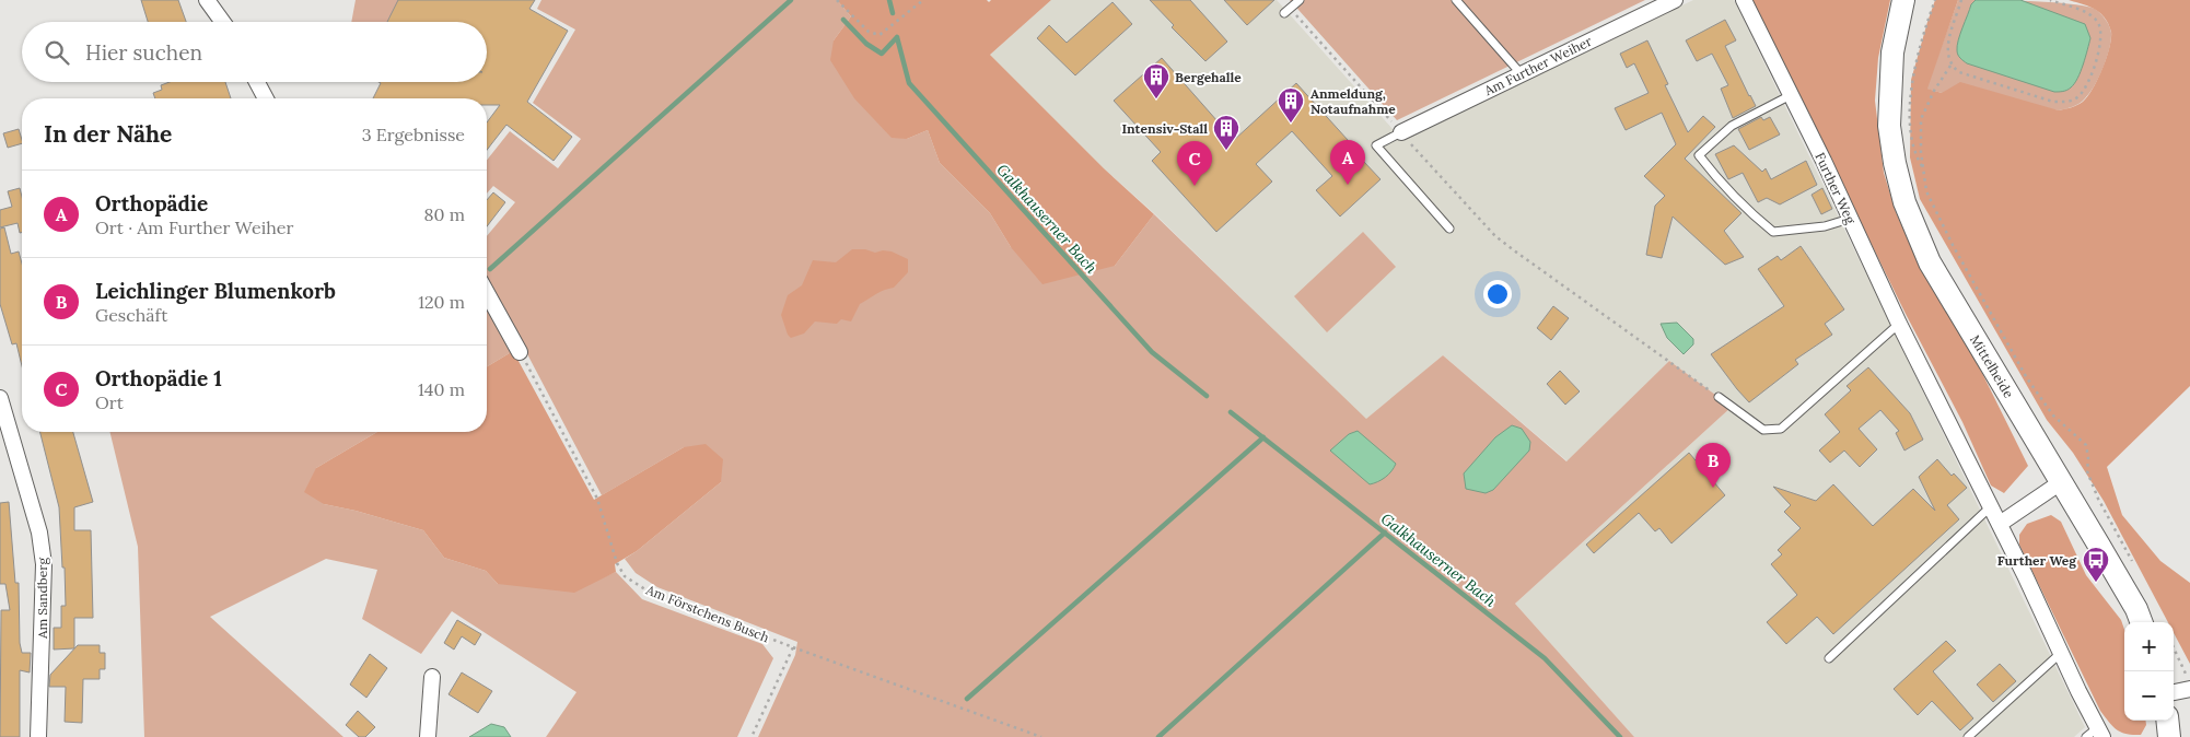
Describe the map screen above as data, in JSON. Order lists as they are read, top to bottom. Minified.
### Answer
{"streets":{"main road":["Mittelheide"],"street":["Am Further Weiher","Further Weg","Am Sandberg"],"path":["Am Förstchens Busch"]},"water":["Galkhauserner Bach"],"places":{"building":["Bergehalle","Anmeldung, Notaufnahme","Intensiv-Stall"],"bus stop":["Further Weg"]},"page":{"search":"Hier suchen","heading":["In der Nähe","3 Ergebnisse"],"pins":["A","C","B"],"list":[{"mark":"A","name":"Orthopädie","note":"Ort · Am Further Weiher","value":"80 m"},{"mark":"B","name":"Leichlinger Blumenkorb","note":"Geschäft","value":"120 m"},{"mark":"C","name":"Orthopädie 1","note":"Ort","value":"140 m"}],"map_buttons":["+","−"]}}
